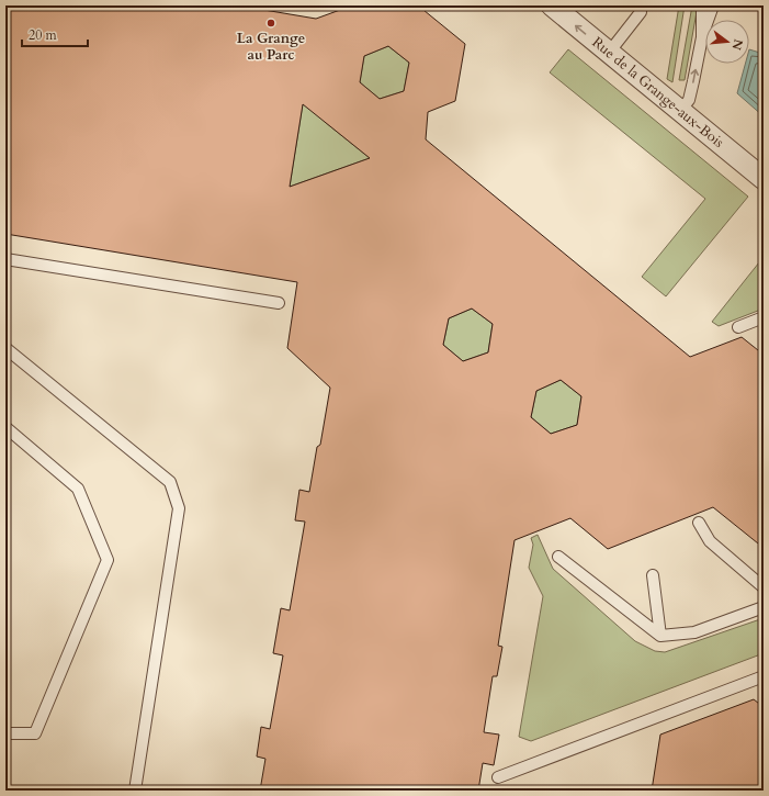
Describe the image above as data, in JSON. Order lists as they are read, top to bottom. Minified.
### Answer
{"streets":{"street":["Rue de la Grange-aux-Bois"]},"places":["La Grange au Parc"],"scale_bar":"20 m","north":"right"}
